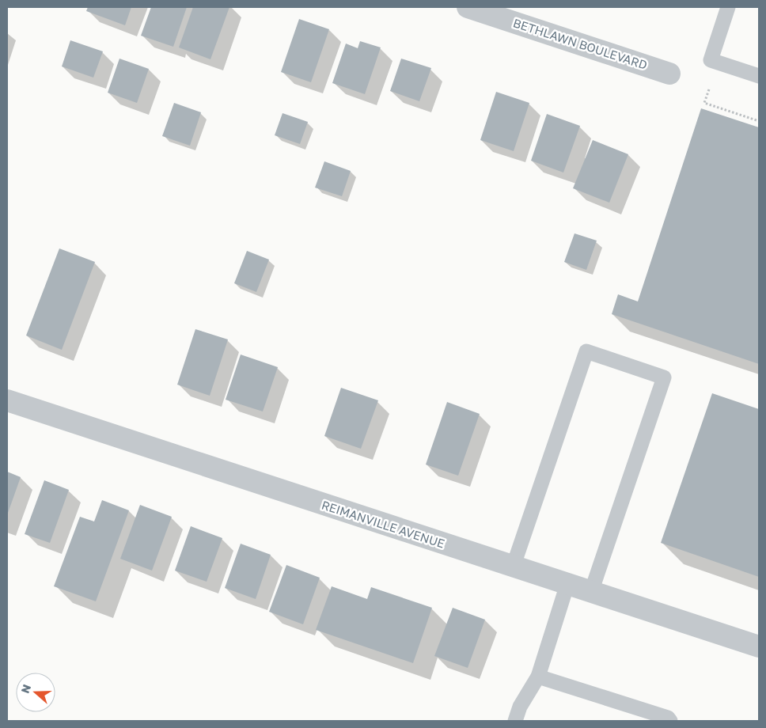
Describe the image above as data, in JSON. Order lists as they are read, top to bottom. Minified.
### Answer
{"streets":{"street":["BETHLAWN BOULEVARD","REIMANVILLE AVENUE"]},"north":"left"}
